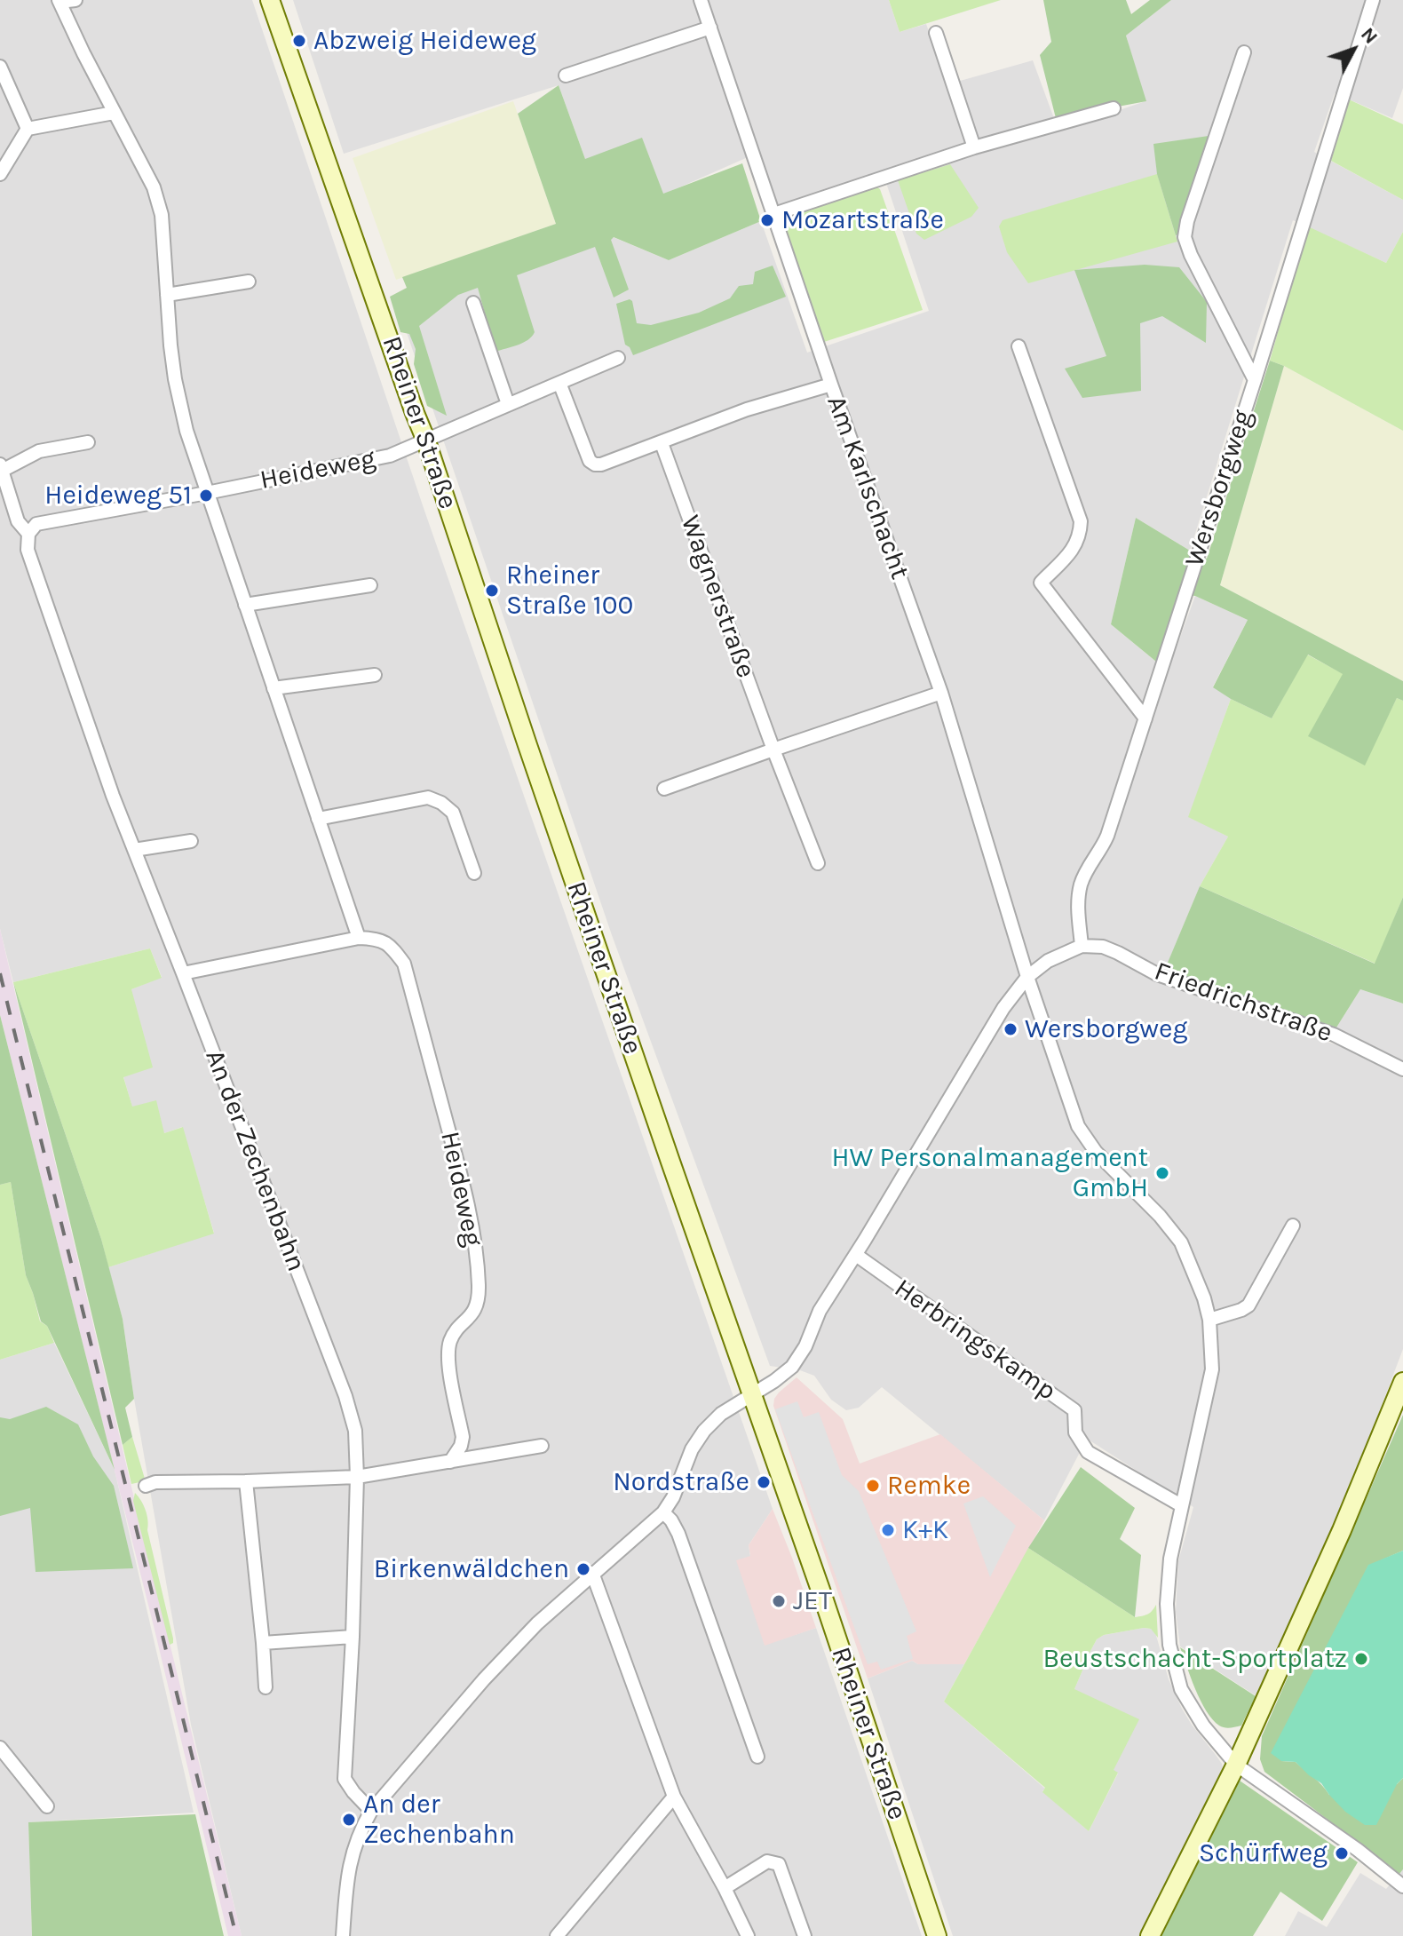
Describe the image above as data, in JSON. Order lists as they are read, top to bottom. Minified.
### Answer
{"streets":{"main road":["Rheiner Straße"],"street":["Heideweg","Am Karlschacht","Wersborgweg","Wagnerstraße","Friedrichstraße","An der Zechenbahn","Herbringskamp"]},"crossings":[["Rheiner Straße","Heideweg"],["Heideweg","An der Zechenbahn"],["Am Karlschacht","Herbringskamp"],["Wersborgweg","Friedrichstraße"]],"places":["Abzweig Heideweg","Mozartstraße","Heideweg 51","Rheiner Straße 100","Wersborgweg","HW Personalmanagement GmbH","Nordstraße","Remke","K+K","Birkenwäldchen","JET","Beustschacht-Sportplatz","An der Zechenbahn","Schürfweg"],"north":"top right"}
